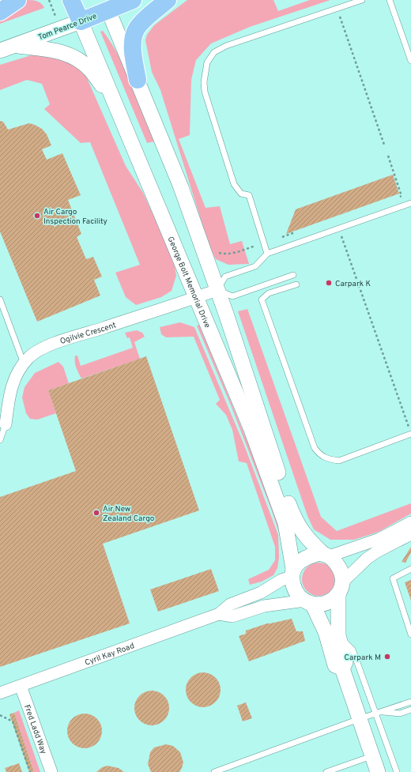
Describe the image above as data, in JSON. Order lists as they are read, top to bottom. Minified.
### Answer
{"streets":{"main road":["Tom Pearce Drive","George Bolt Memorial Drive"],"street":["Ogilvie Crescent","Cyril Kay Road","Fred Ladd Way"]},"crossings":[["Tom Pearce Drive","George Bolt Memorial Drive"],["George Bolt Memorial Drive","Ogilvie Crescent"],["George Bolt Memorial Drive","Cyril Kay Road"],["Cyril Kay Road","Fred Ladd Way"]],"places":["Air Cargo Inspection Facility","Carpark K","Air New Zealand Cargo","Carpark M"]}
